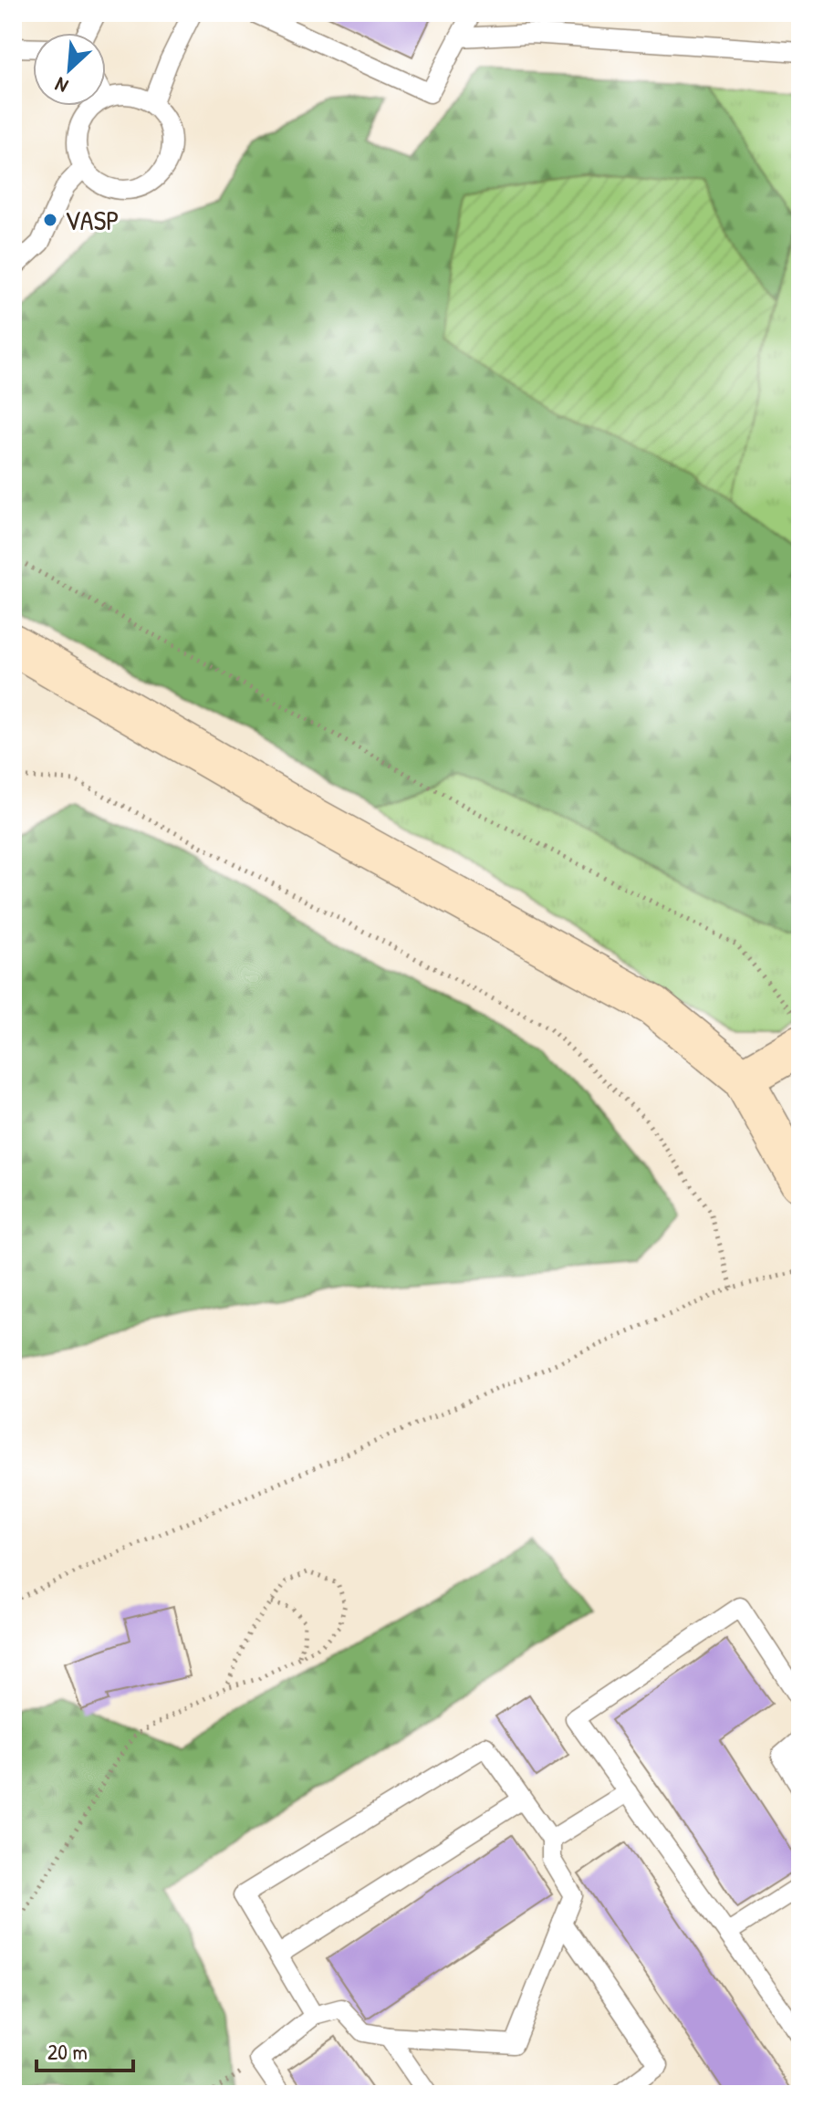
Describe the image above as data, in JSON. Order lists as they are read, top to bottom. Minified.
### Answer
{"places":["VASP"],"scale_bar":"20 m","north":"bottom left"}
